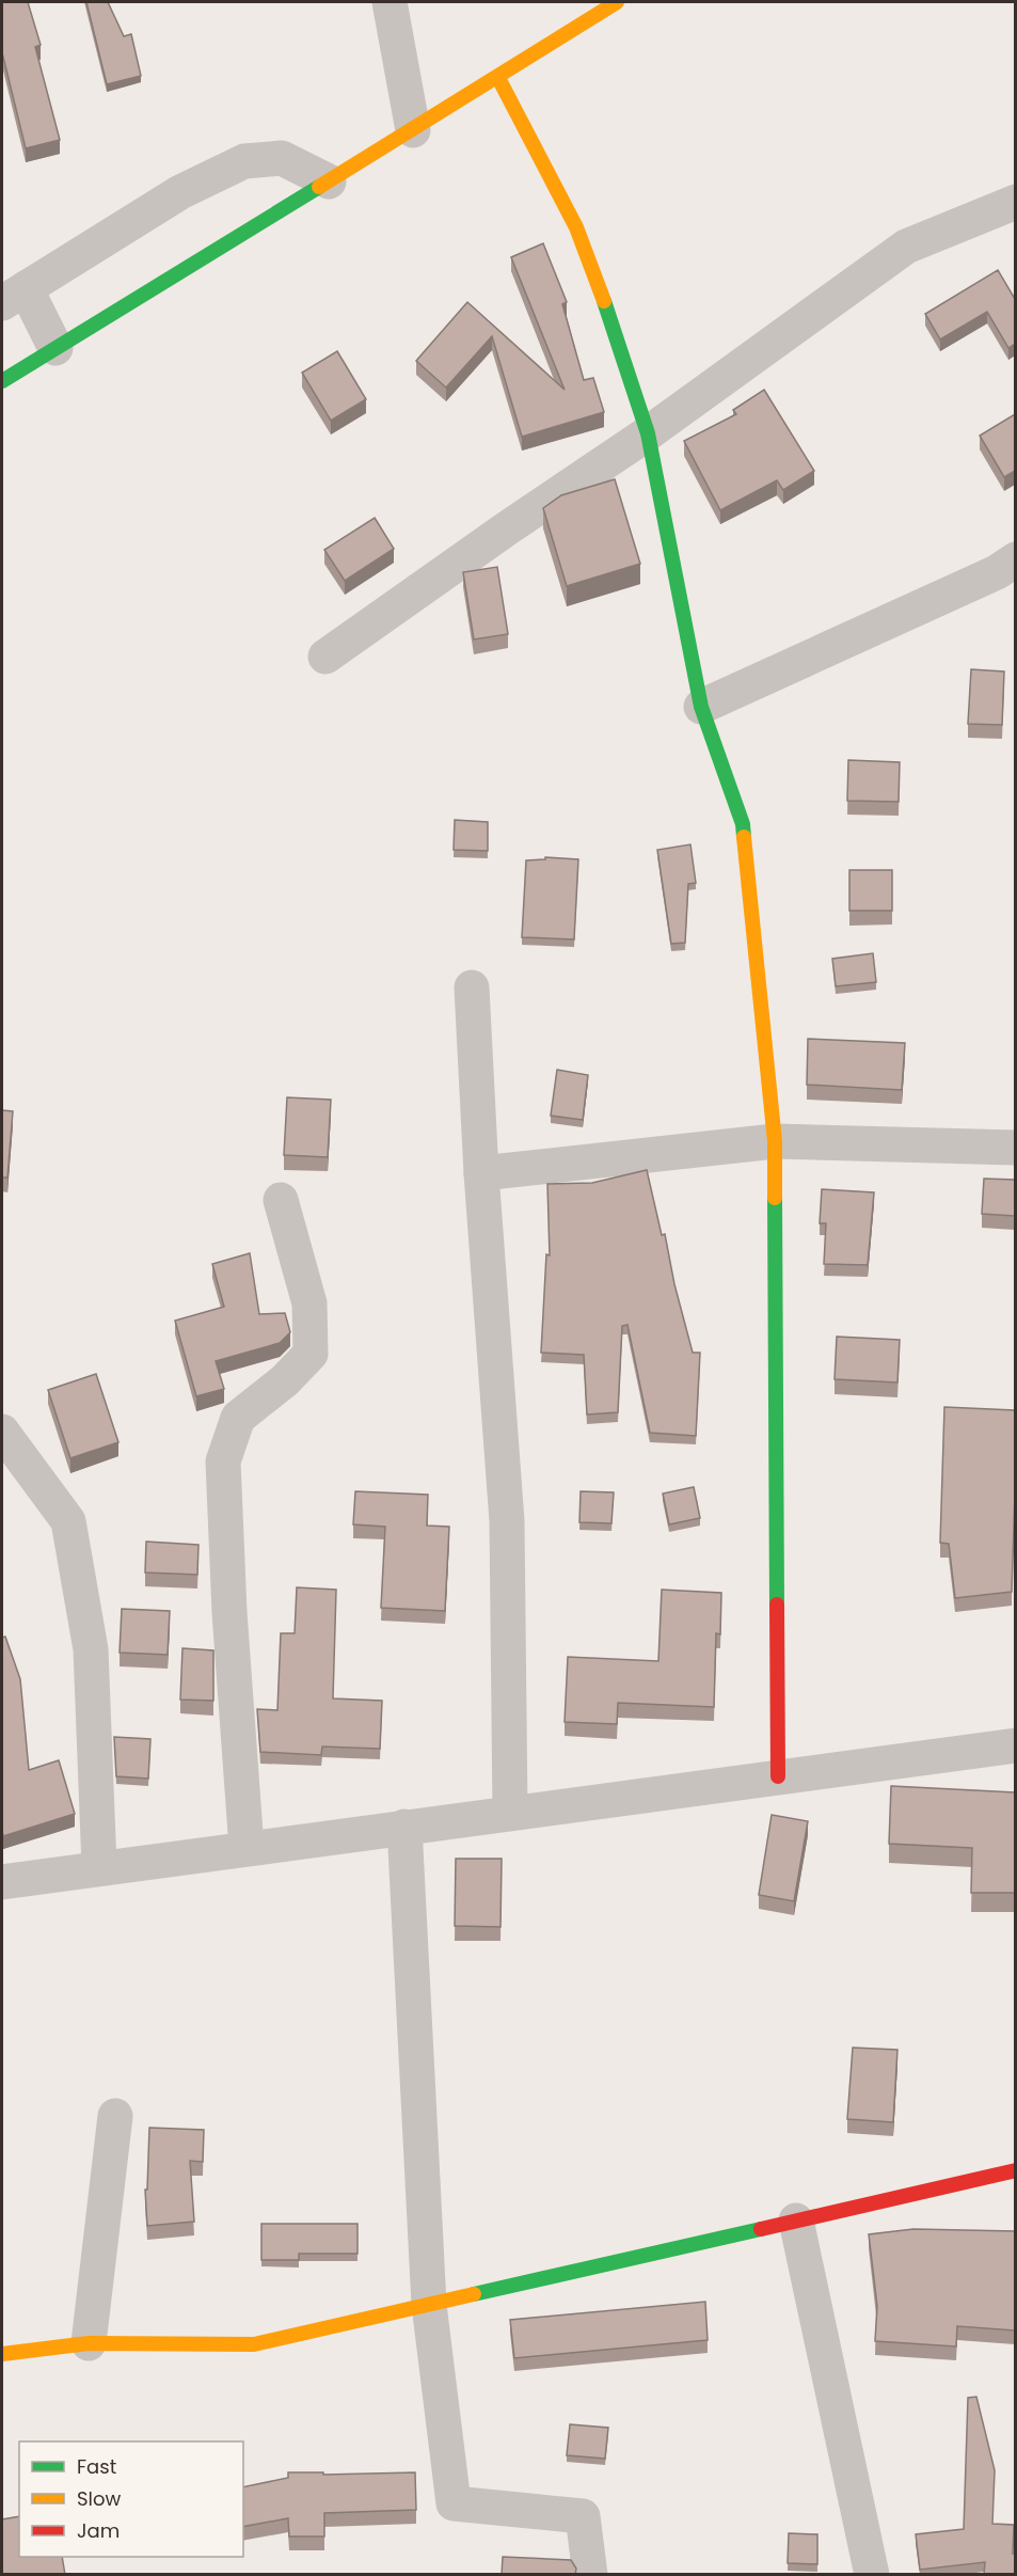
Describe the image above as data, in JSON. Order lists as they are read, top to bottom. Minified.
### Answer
{"legend":["Fast","Slow","Jam"]}
